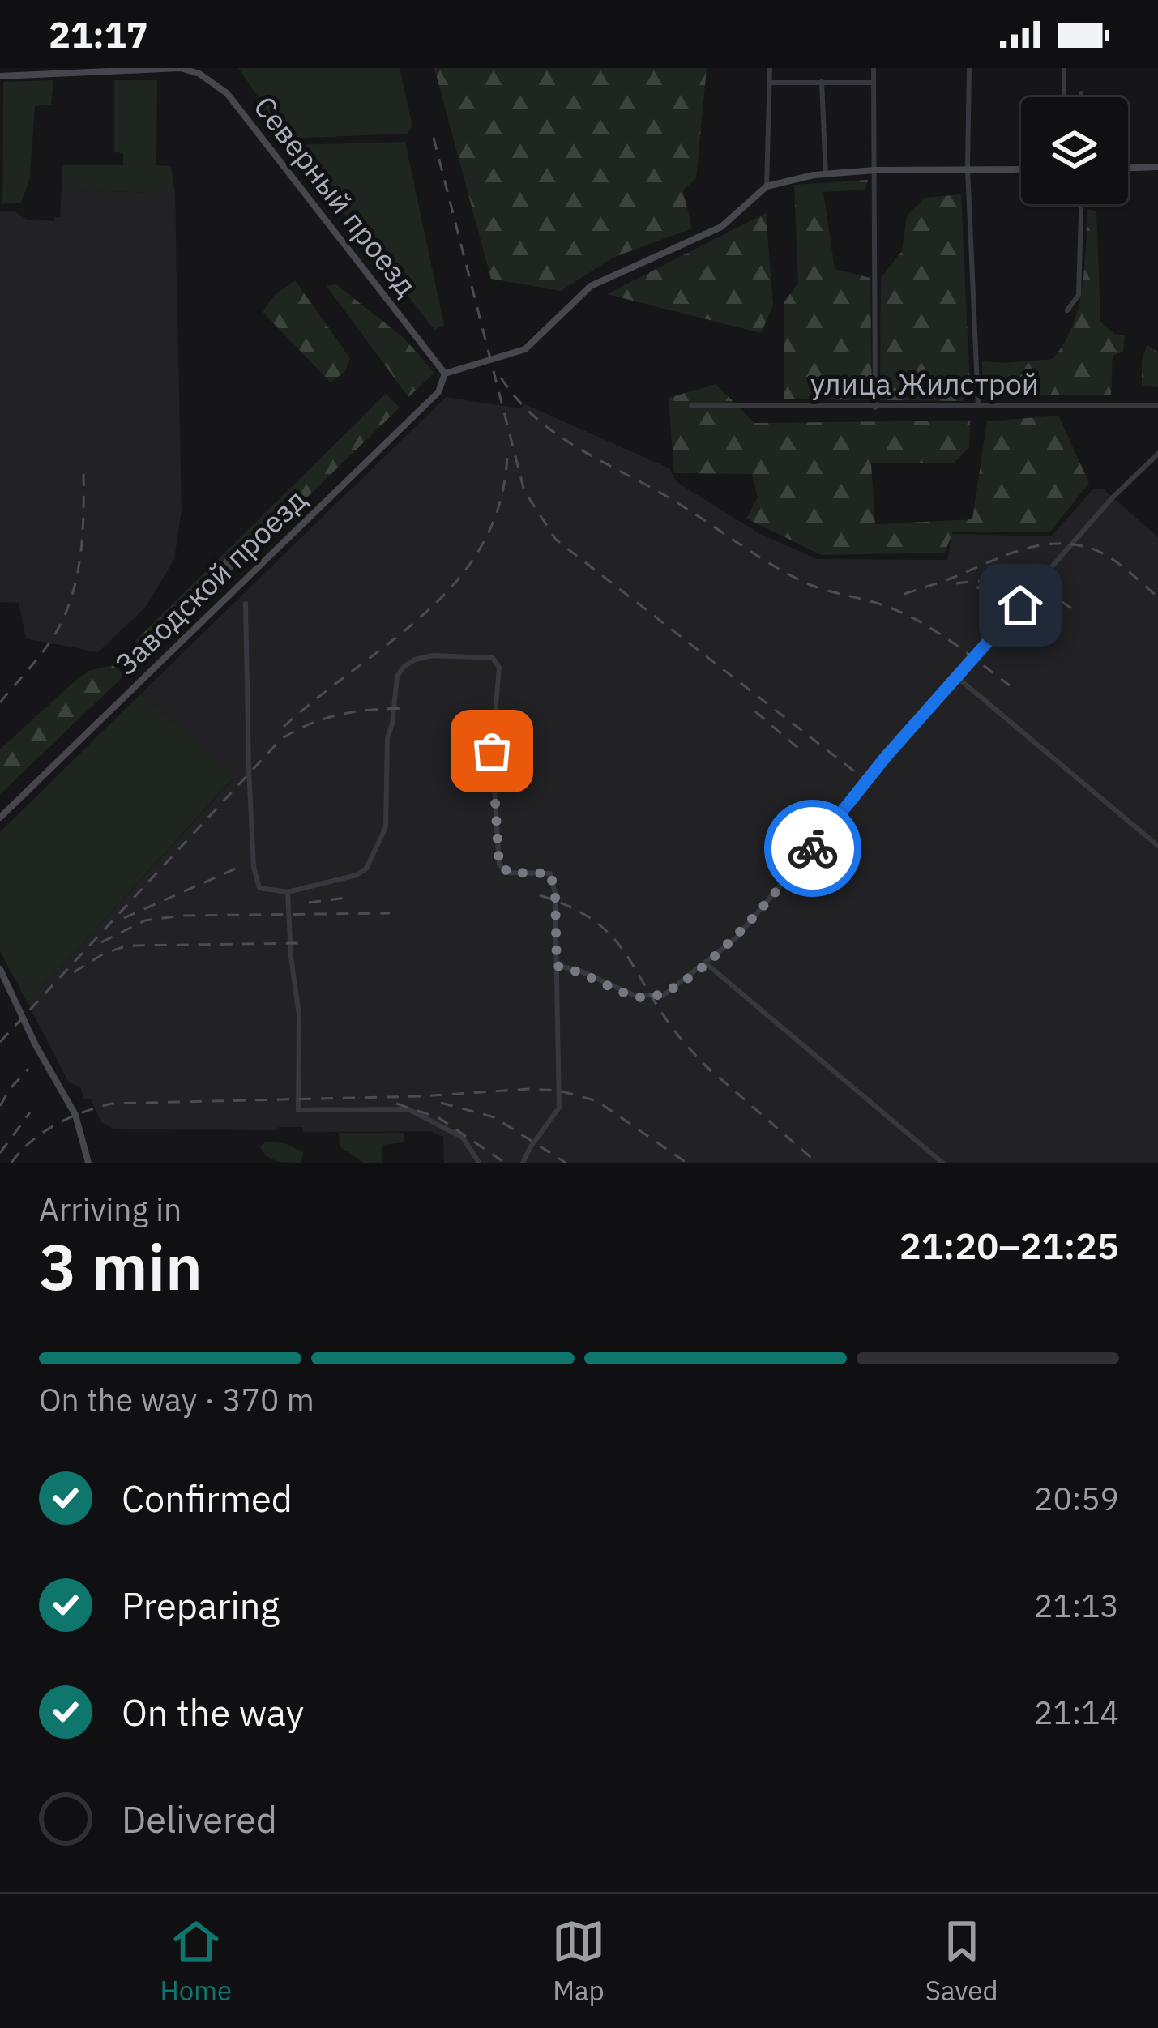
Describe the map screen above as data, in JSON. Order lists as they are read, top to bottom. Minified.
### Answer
{"streets":{"street":["Северный проезд","улица Жилстрой","Заводской проезд"]},"crossings":[["Северный проезд","Заводской проезд"]],"page":{"status":"21:17","heading":["3 min","Arriving in","21:20–21:25"],"bar":"On the way · 370 m","list":[["Confirmed","20:59"],["Preparing","21:13"],["On the way","21:14"],"Delivered"],"tabs":["Home","Map","Saved"]}}
